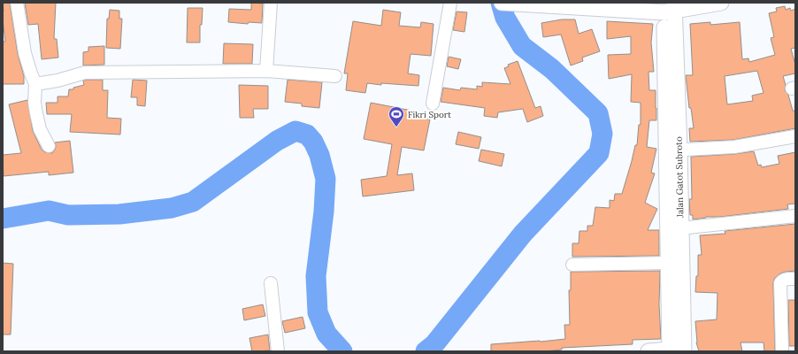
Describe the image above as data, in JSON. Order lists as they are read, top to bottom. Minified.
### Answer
{"streets":{"street":["Jalan Gatot Subroto"]},"places":{"sports":["Fikri Sport"]}}
